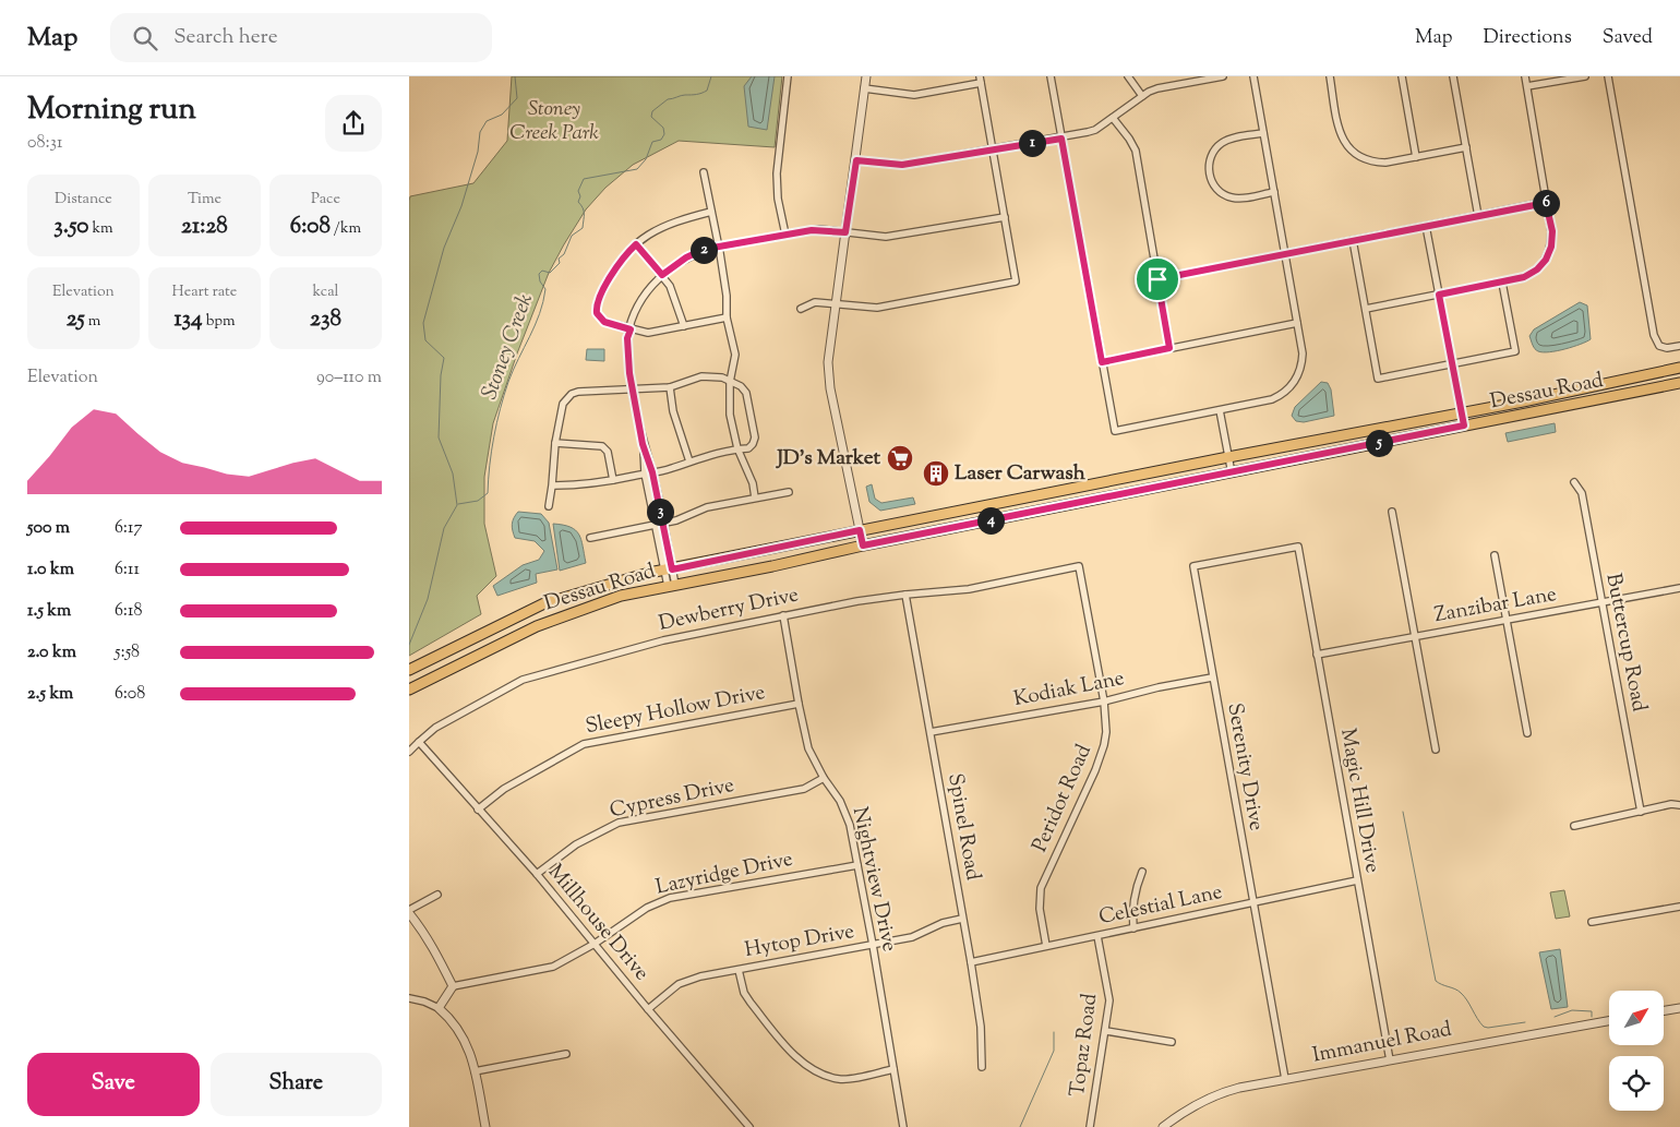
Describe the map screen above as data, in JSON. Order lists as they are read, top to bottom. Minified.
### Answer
{"streets":{"main road":["Dessau Road"],"street":["Zanzibar Lane","Dewberry Drive","Buttercup Road","Kodiak Lane","Sleepy Hollow Drive","Serenity Drive","Cypress Drive","Peridot Road","Magic Hill Drive","Spinel Road","Lazyridge Drive","Nightview Drive","Celestial Lane","Millhouse Drive","Hytop Drive","Immanuel Road","Topaz Road"]},"crossings":[["Zanzibar Lane","Buttercup Road"],["Zanzibar Lane","Magic Hill Drive"],["Dewberry Drive","Peridot Road"],["Dewberry Drive","Spinel Road"],["Dewberry Drive","Nightview Drive"],["Dewberry Drive","Millhouse Drive"],["Kodiak Lane","Serenity Drive"],["Kodiak Lane","Peridot Road"],["Kodiak Lane","Spinel Road"],["Sleepy Hollow Drive","Nightview Drive"],["Sleepy Hollow Drive","Millhouse Drive"],["Serenity Drive","Magic Hill Drive"],["Serenity Drive","Celestial Lane"],["Serenity Drive","Immanuel Road"],["Cypress Drive","Nightview Drive"],["Cypress Drive","Millhouse Drive"],["Peridot Road","Celestial Lane"],["Magic Hill Drive","Celestial Lane"],["Magic Hill Drive","Immanuel Road"],["Spinel Road","Celestial Lane"],["Spinel Road","Hytop Drive"],["Lazyridge Drive","Nightview Drive"],["Lazyridge Drive","Millhouse Drive"],["Nightview Drive","Hytop Drive"],["Celestial Lane","Topaz Road"],["Millhouse Drive","Hytop Drive"]],"water":["Stoney Creek"],"parks":["Stoney Creek Park"],"places":{"supermarket":["JD's Market"],"building":["Laser Carwash"]},"north":"top right","page":{"header":"Map","search":"Search here","nav":["Map","Directions","Saved"],"heading":["Morning run","08:31"],"pins":["1","6","2","5","3","4"],"stats":[["Distance","3.50 km"],["Time","21:28"],["Pace","6:08 /km"],["Elevation","25 m"],["Heart rate","134 bpm"],["kcal","238"]],"chart":["Elevation","90–110 m"],"list":[{"name":"500 m","note":"6:17"},{"name":"1.0 km","note":"6:11"},{"name":"1.5 km","note":"6:18"},{"name":"2.0 km","note":"5:58"},{"name":"2.5 km","note":"6:08"}],"buttons":["Save","Share"]}}
